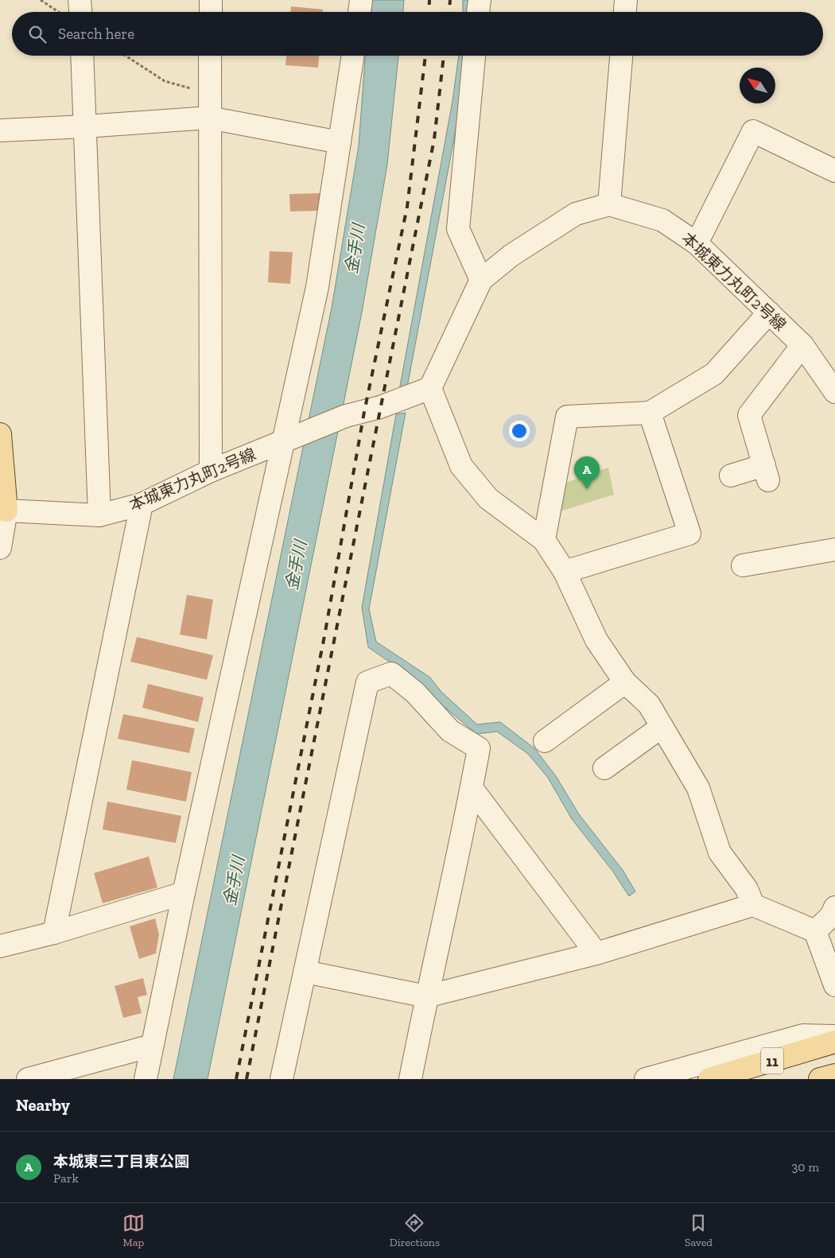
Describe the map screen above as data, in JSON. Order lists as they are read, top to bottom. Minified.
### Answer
{"streets":{"main road":["11"],"street":["本城東力丸町2号線"]},"water":["金手川"],"north":"top left","page":{"search":"Search here","pins":"A","heading":"Nearby","list":[{"mark":"A","name":"本城東三丁目東公園","note":"Park","value":"30 m"}],"nav":["Map","Directions","Saved"]}}
